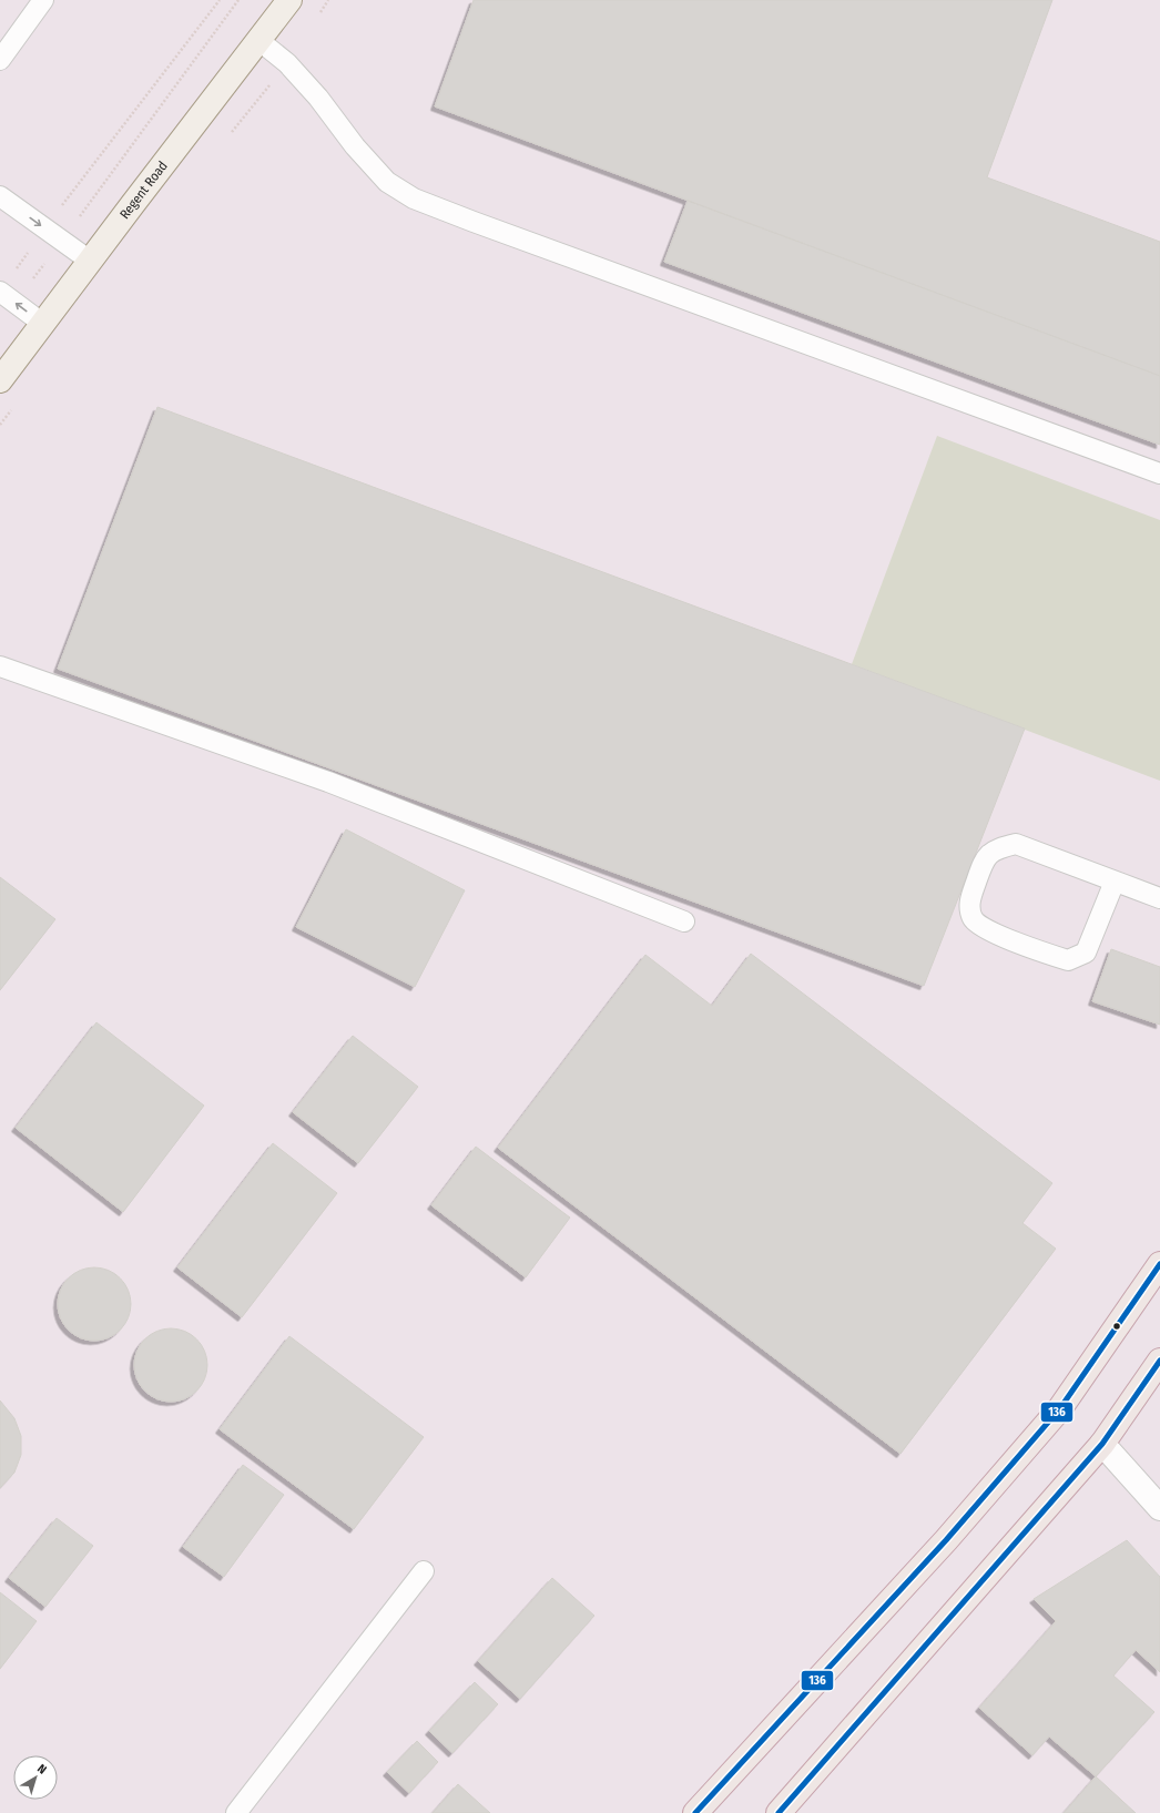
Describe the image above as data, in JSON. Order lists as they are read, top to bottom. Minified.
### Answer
{"streets":{"main road":["Regent Road"]},"lines":["transit line 136"],"north":"top right"}
